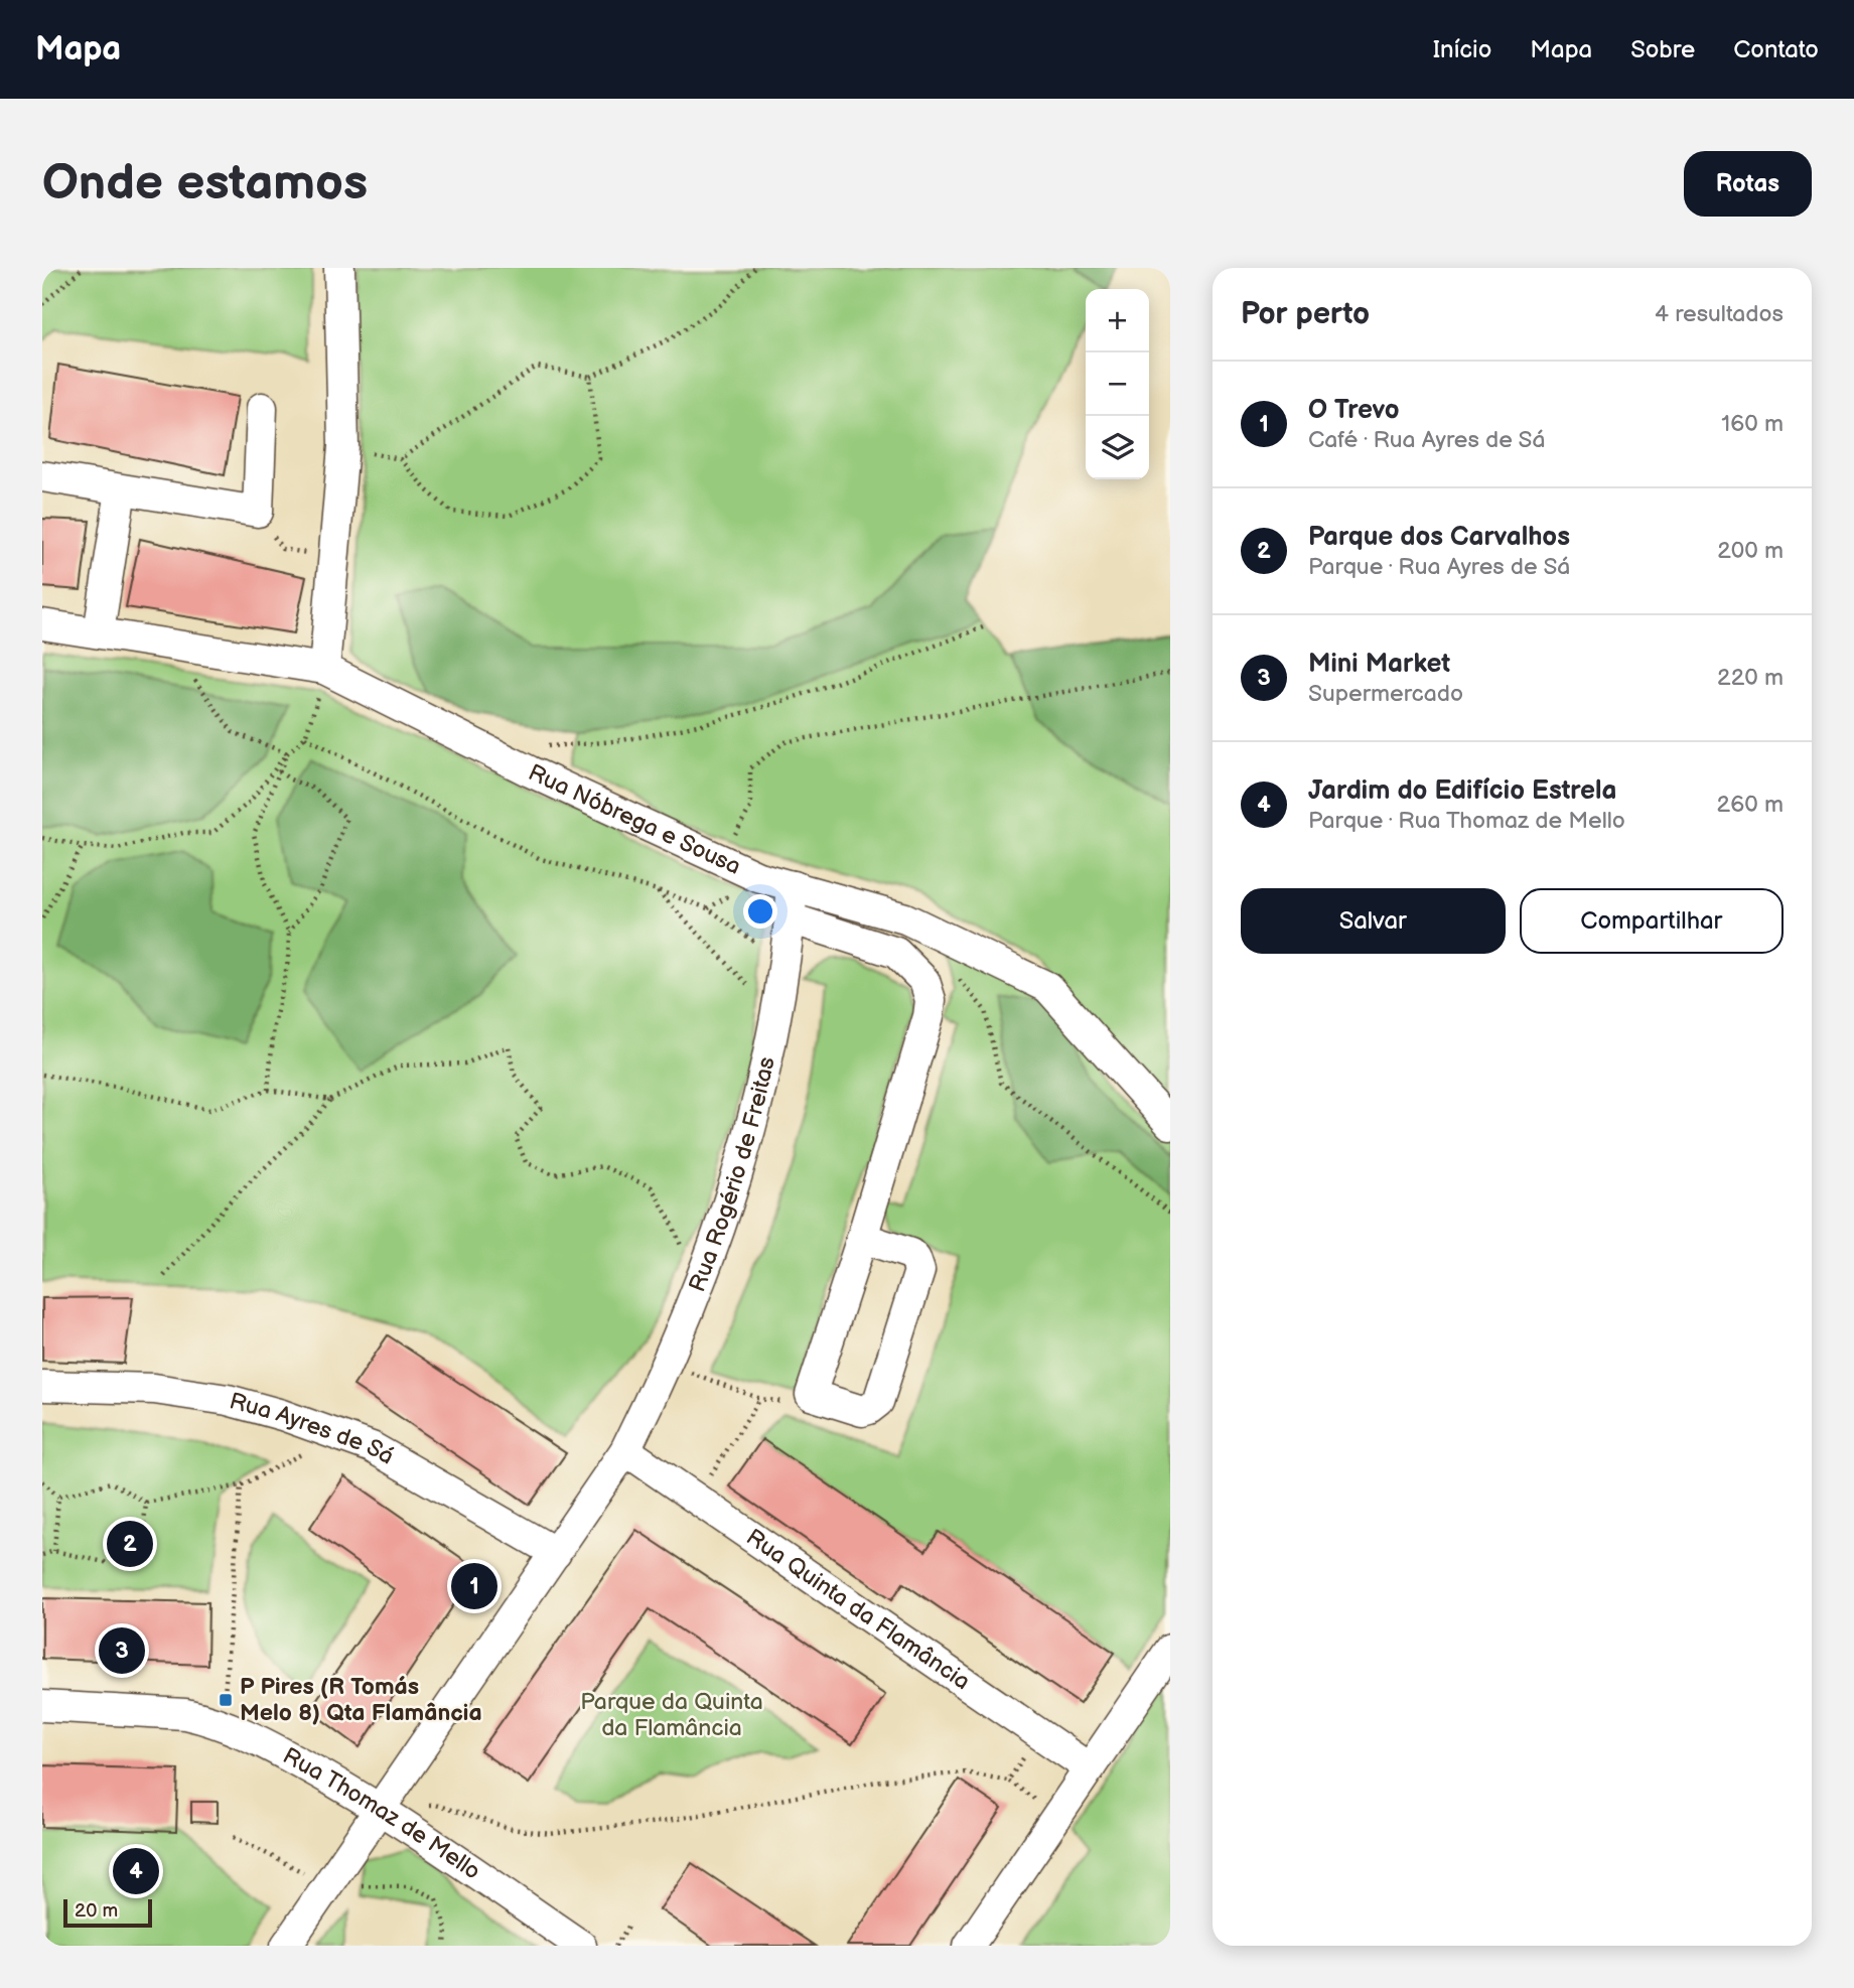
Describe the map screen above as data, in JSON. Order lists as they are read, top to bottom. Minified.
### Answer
{"streets":{"street":["Rua Nóbrega e Sousa","Rua Rogério de Freitas","Rua Ayres de Sá","Rua Quinta da Flamância","Rua Thomaz de Mello"]},"crossings":[["Rua Nóbrega e Sousa","Rua Rogério de Freitas"],["Rua Rogério de Freitas","Rua Ayres de Sá"],["Rua Rogério de Freitas","Rua Quinta da Flamância"],["Rua Rogério de Freitas","Rua Thomaz de Mello"]],"parks":["Parque da Quinta da Flamância"],"places":{"transit":["P Pires (R Tomás Melo 8) Qta Flamância"]},"scale_bar":"20 m","page":{"header":"Mapa","nav":["Início","Mapa","Sobre","Contato"],"buttons":["Rotas",["Salvar","Compartilhar"]],"title":"Onde estamos","heading":["Por perto","4 resultados"],"map_buttons":["+","−"],"list":[{"mark":"1","name":"O Trevo","note":"Café · Rua Ayres de Sá","value":"160 m"},{"mark":"2","name":"Parque dos Carvalhos","note":"Parque · Rua Ayres de Sá","value":"200 m"},{"mark":"3","name":"Mini Market","note":"Supermercado","value":"220 m"},{"mark":"4","name":"Jardim do Edifício Estrela","note":"Parque · Rua Thomaz de Mello","value":"260 m"}],"pins":["2","1","3","4"],"scale":"20 m"}}
